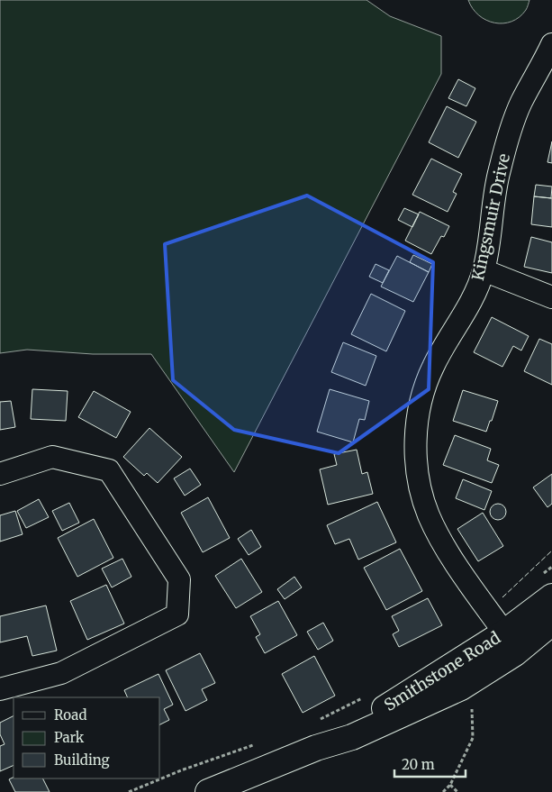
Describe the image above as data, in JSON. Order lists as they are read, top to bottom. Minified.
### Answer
{"streets":{"street":["Kingsmuir Drive","Smithstone Road"]},"crossings":[["Kingsmuir Drive","Smithstone Road"]],"legend":["Road","Park","Building"],"scale_bar":"20 m"}
